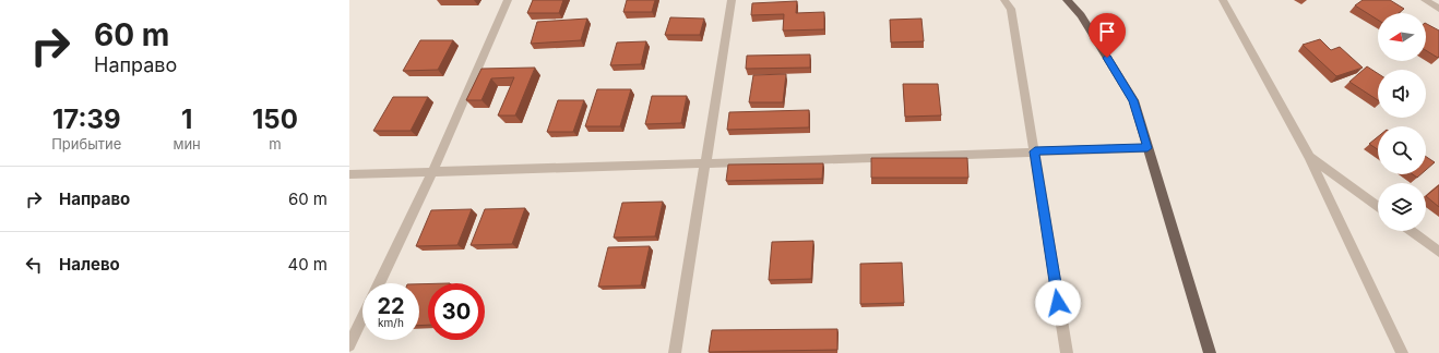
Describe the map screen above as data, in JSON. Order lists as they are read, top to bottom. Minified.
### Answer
{"north":"left","page":{"turn":["60 m","Направо"],"eta":["17:39","Прибытие","1","мин","150","m"],"list":[{"name":"Направо","value":"60 m"},{"name":"Налево","value":"40 m"}],"speed":"22 km/h","limit":"30"}}
